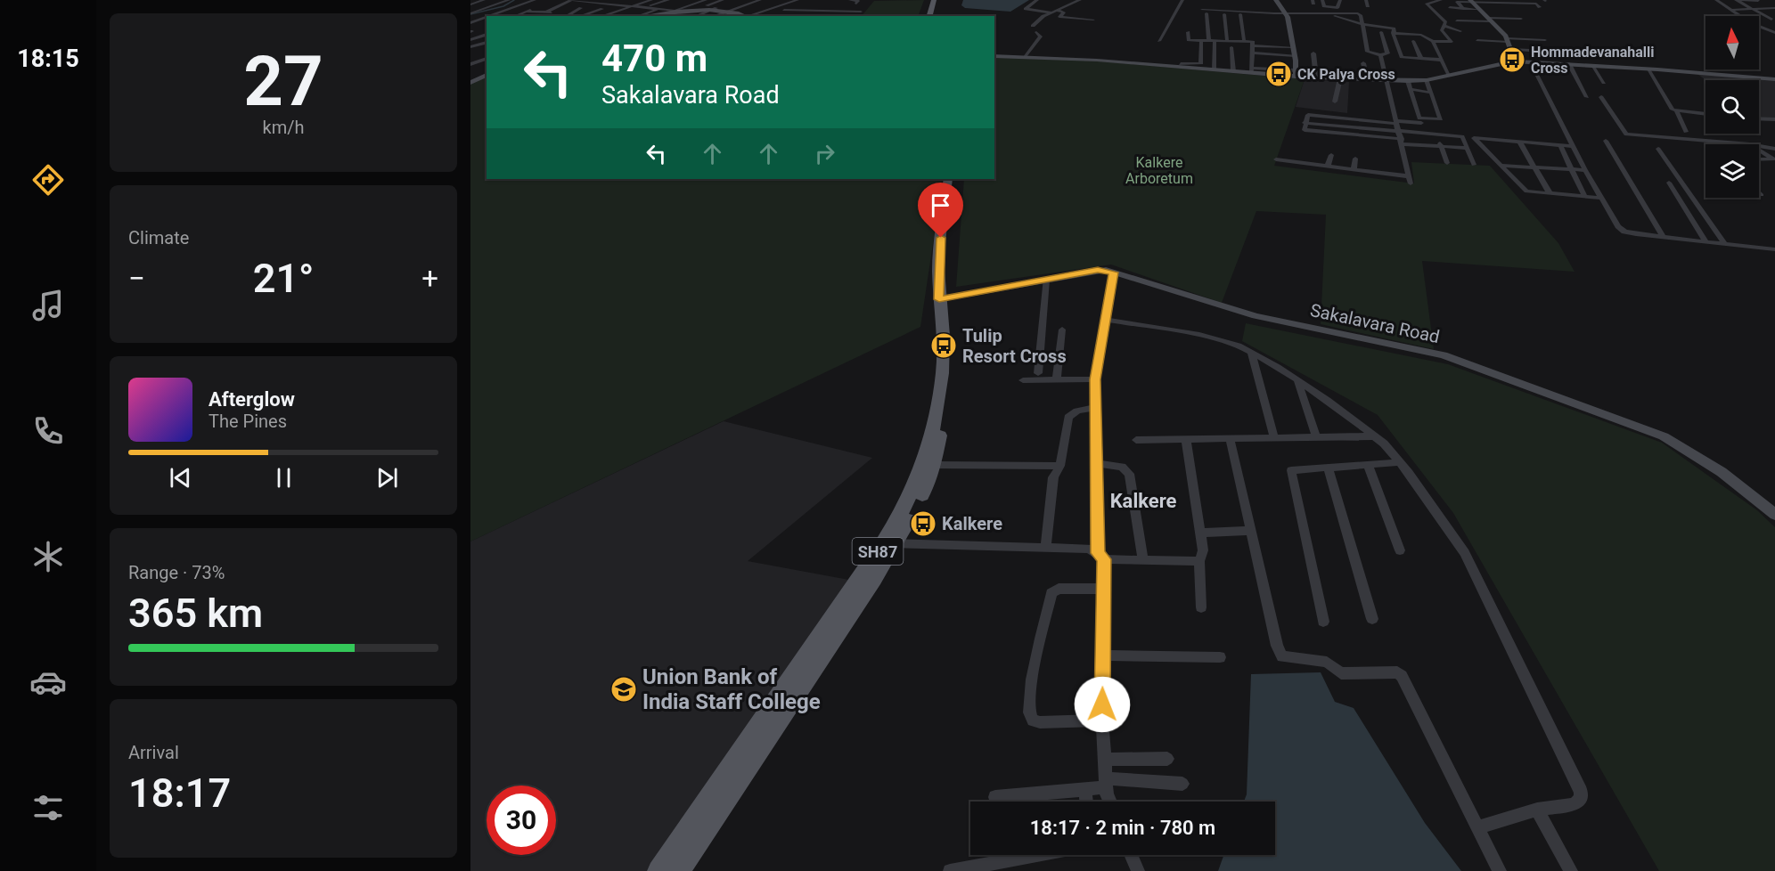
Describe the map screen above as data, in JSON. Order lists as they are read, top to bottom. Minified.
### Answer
{"streets":{"main road":["SH87"],"street":["Sakalavara Road"]},"crossings":[["Sakalavara Road","SH87"]],"districts":["Kalkere"],"parks":["Kalkere Arboretum"],"places":{"bus stop":["Hommadevanahalli Cross","CK Palya Cross","Tulip Resort Cross","Kalkere"],"school or university":["Union Bank of India Staff College"]},"north":"top","page":{"tabs":"18:15","tile":[["27","km/h"],"Climate",["Range · 73%","365 km"],["Arrival","18:17"]],"turn":["470 m","Sakalavara Road"],"heat":["−","21°","+"],"song":["Afterglow","The Pines"],"limit":"30","trip":"18:17 · 2 min · 780 m"}}
